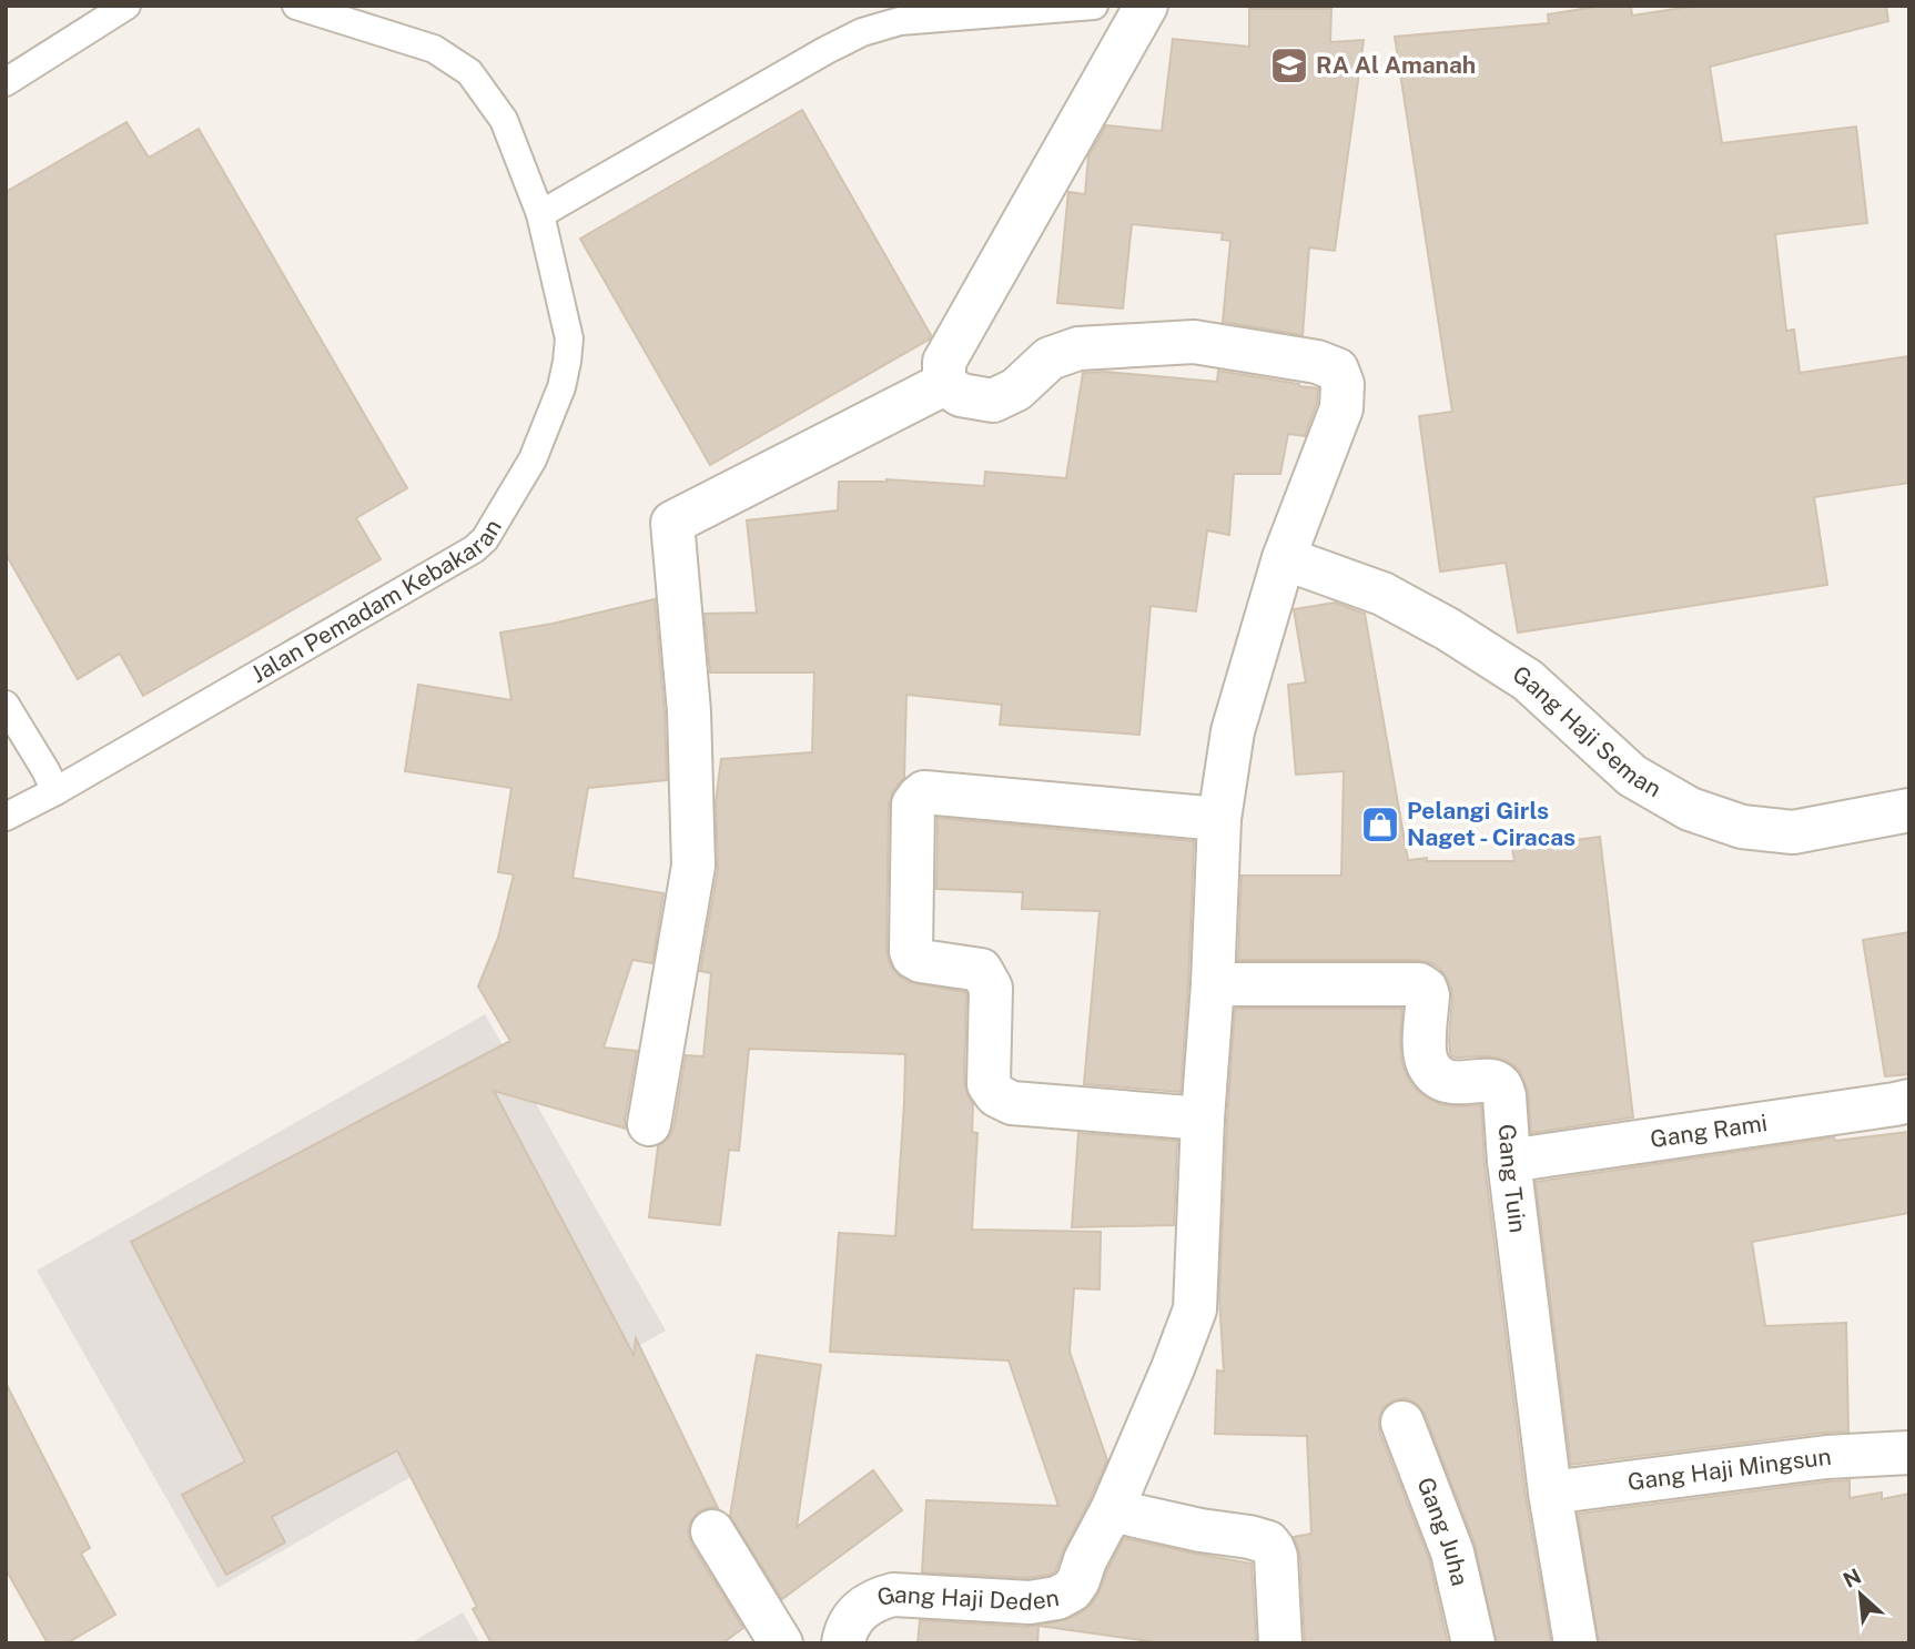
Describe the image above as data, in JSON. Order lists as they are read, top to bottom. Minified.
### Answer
{"streets":{"street":["Gang Haji Seman","Gang Rami","Gang Tuin","Gang Haji Mingsun","Gang Juha","Gang Haji Deden"],"lane":["Jalan Pemadam Kebakaran"]},"crossings":[["Gang Haji Seman","Gang Haji Deden"],["Gang Rami","Gang Tuin"],["Gang Tuin","Gang Haji Mingsun"],["Gang Tuin","Gang Haji Deden"]],"places":{"school or university":["RA Al Amanah"],"shop":["Pelangi Girls Naget - Ciracas"]},"north":"top left"}
